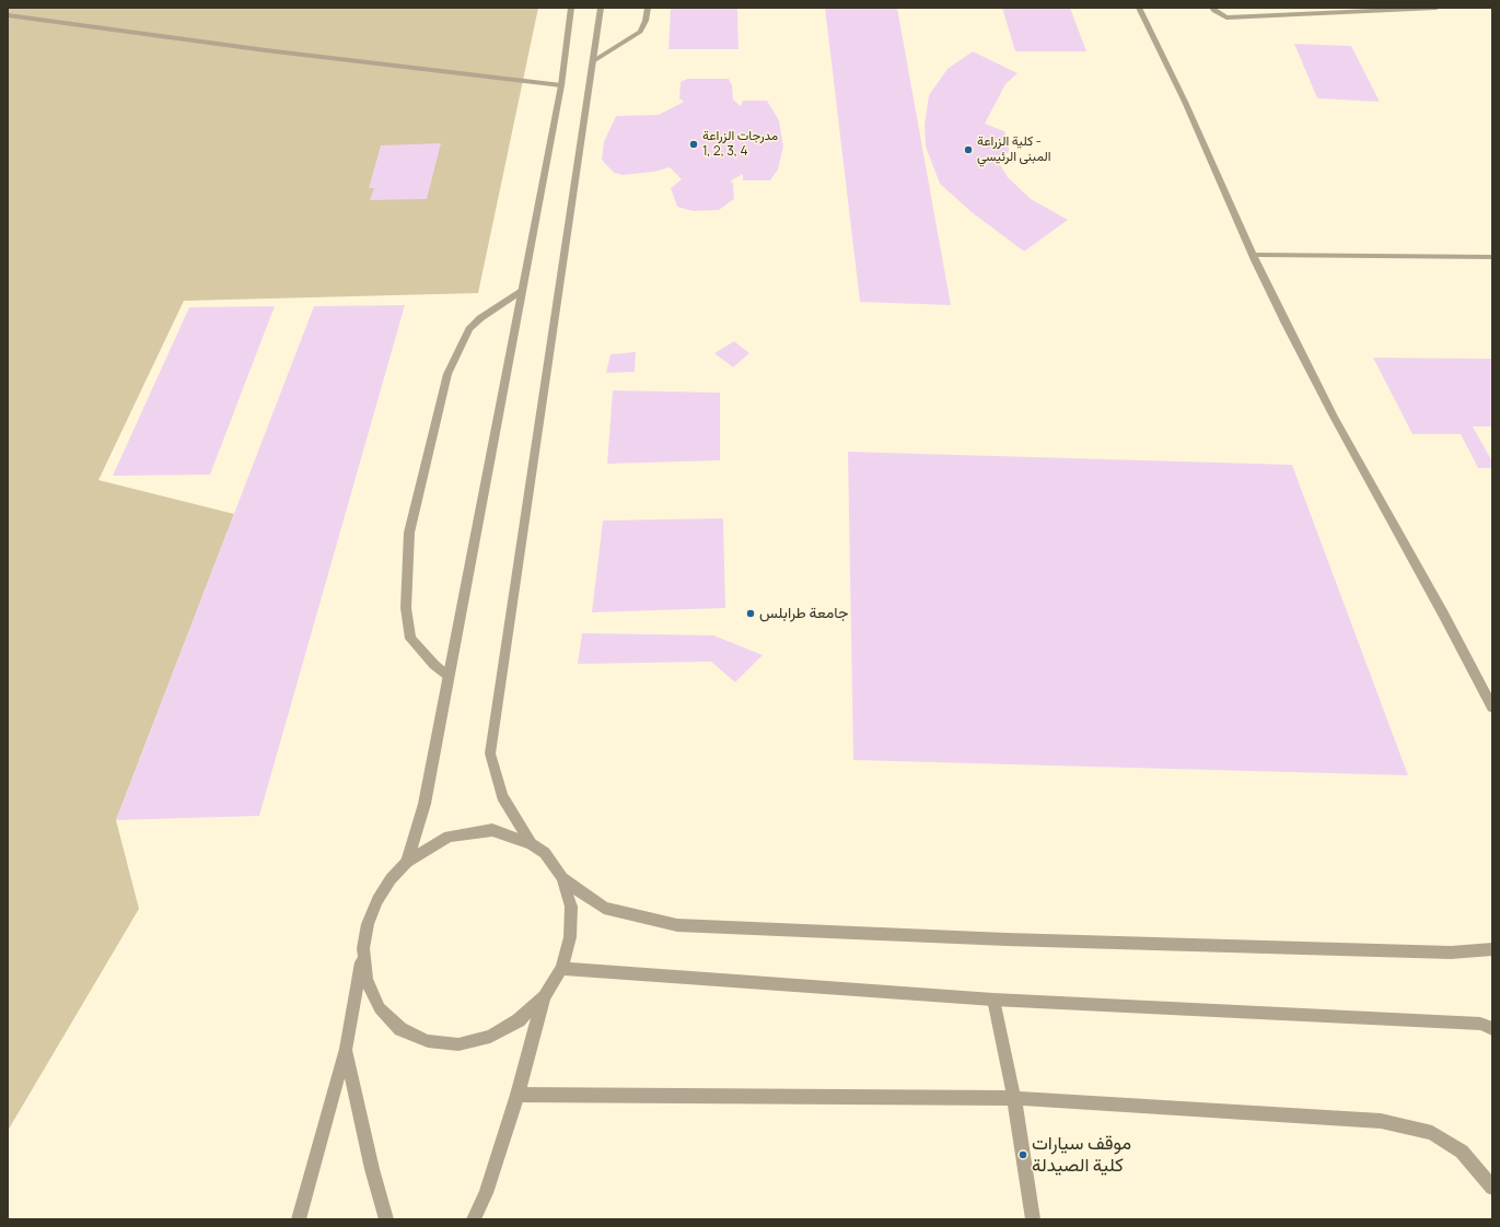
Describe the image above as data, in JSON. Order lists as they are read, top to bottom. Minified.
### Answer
{"places":["مدرجات الزراعة 1, 2, 3, 4","كلية الزراعة - المبنى الرئيسي","جامعة طرابلس","موقف سيارات كلية الصيدلة"]}
